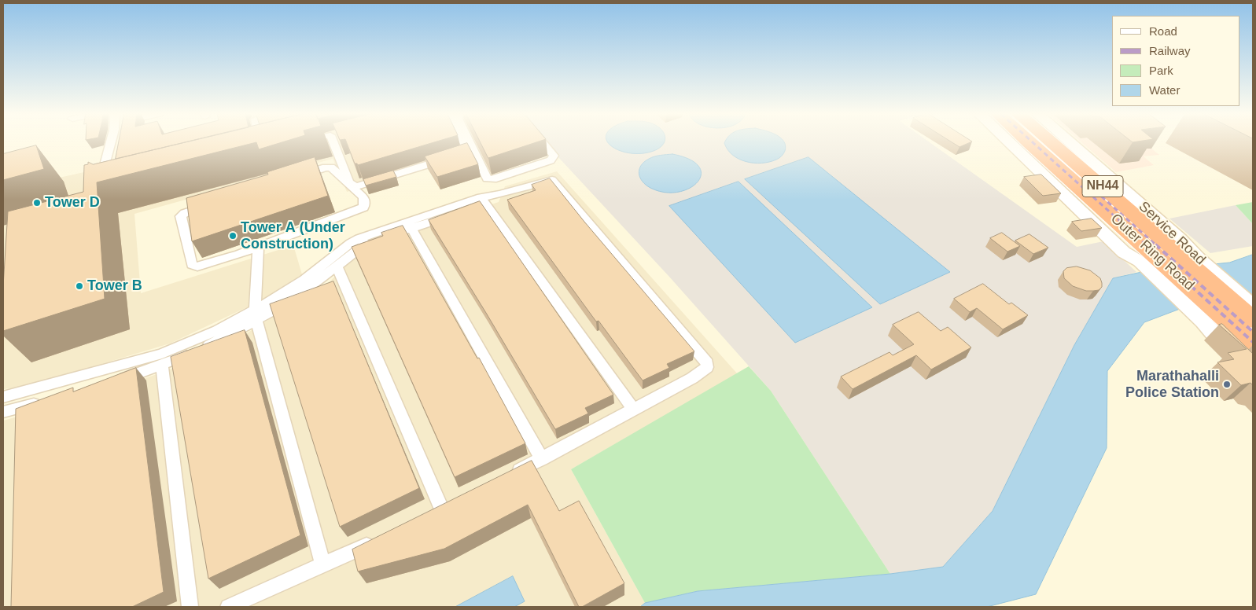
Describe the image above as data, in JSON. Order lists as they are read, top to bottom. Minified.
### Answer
{"streets":{"highway":["NH44","Outer Ring Road"],"street":["Service Road"]},"crossings":[["Service Road","Outer Ring Road"]],"places":["Tower D","Tower A (Under Construction)","Tower B","Marathahalli Police Station"],"legend":["Road","Railway","Park","Water"]}
